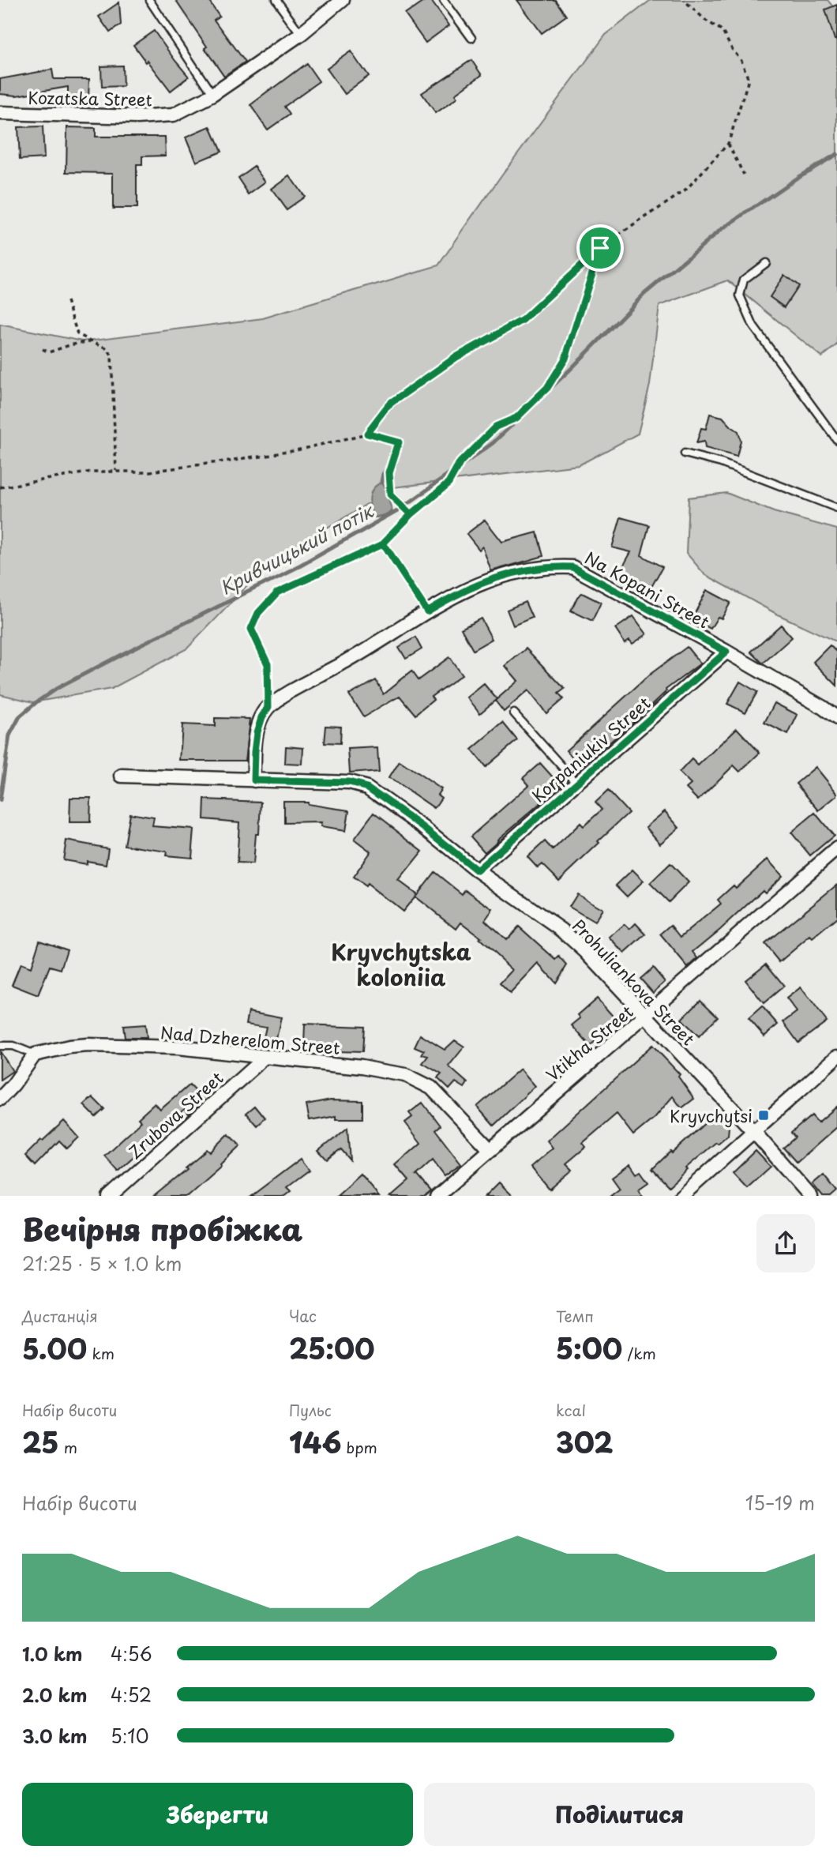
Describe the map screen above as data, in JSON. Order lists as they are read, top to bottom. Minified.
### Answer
{"streets":{"street":["Kozatska Street","Na Kopani Street","Korpaniukiv Street","Prohuliankova Street","Nad Dzherelom Street","Vtikha Street","Zrubova Street"]},"crossings":[["Na Kopani Street","Korpaniukiv Street"],["Korpaniukiv Street","Prohuliankova Street"],["Prohuliankova Street","Vtikha Street"],["Nad Dzherelom Street","Vtikha Street"],["Nad Dzherelom Street","Zrubova Street"]],"districts":["Kryvchytska koloniia"],"water":["Кривчицький потік"],"places":{"transit":["Kryvchytsi"]},"page":{"heading":["Вечірня пробіжка","21:25 · 5 × 1.0 km"],"stats":[["Дистанція","5.00 km"],["Час","25:00"],["Темп","5:00 /km"],["Набір висоти","25 m"],["Пульс","146 bpm"],["kcal","302"]],"chart":["Набір висоти","15–19 m"],"list":[{"name":"1.0 km","note":"4:56"},{"name":"2.0 km","note":"4:52"},{"name":"3.0 km","note":"5:10"}],"buttons":["Зберегти","Поділитися"]}}
